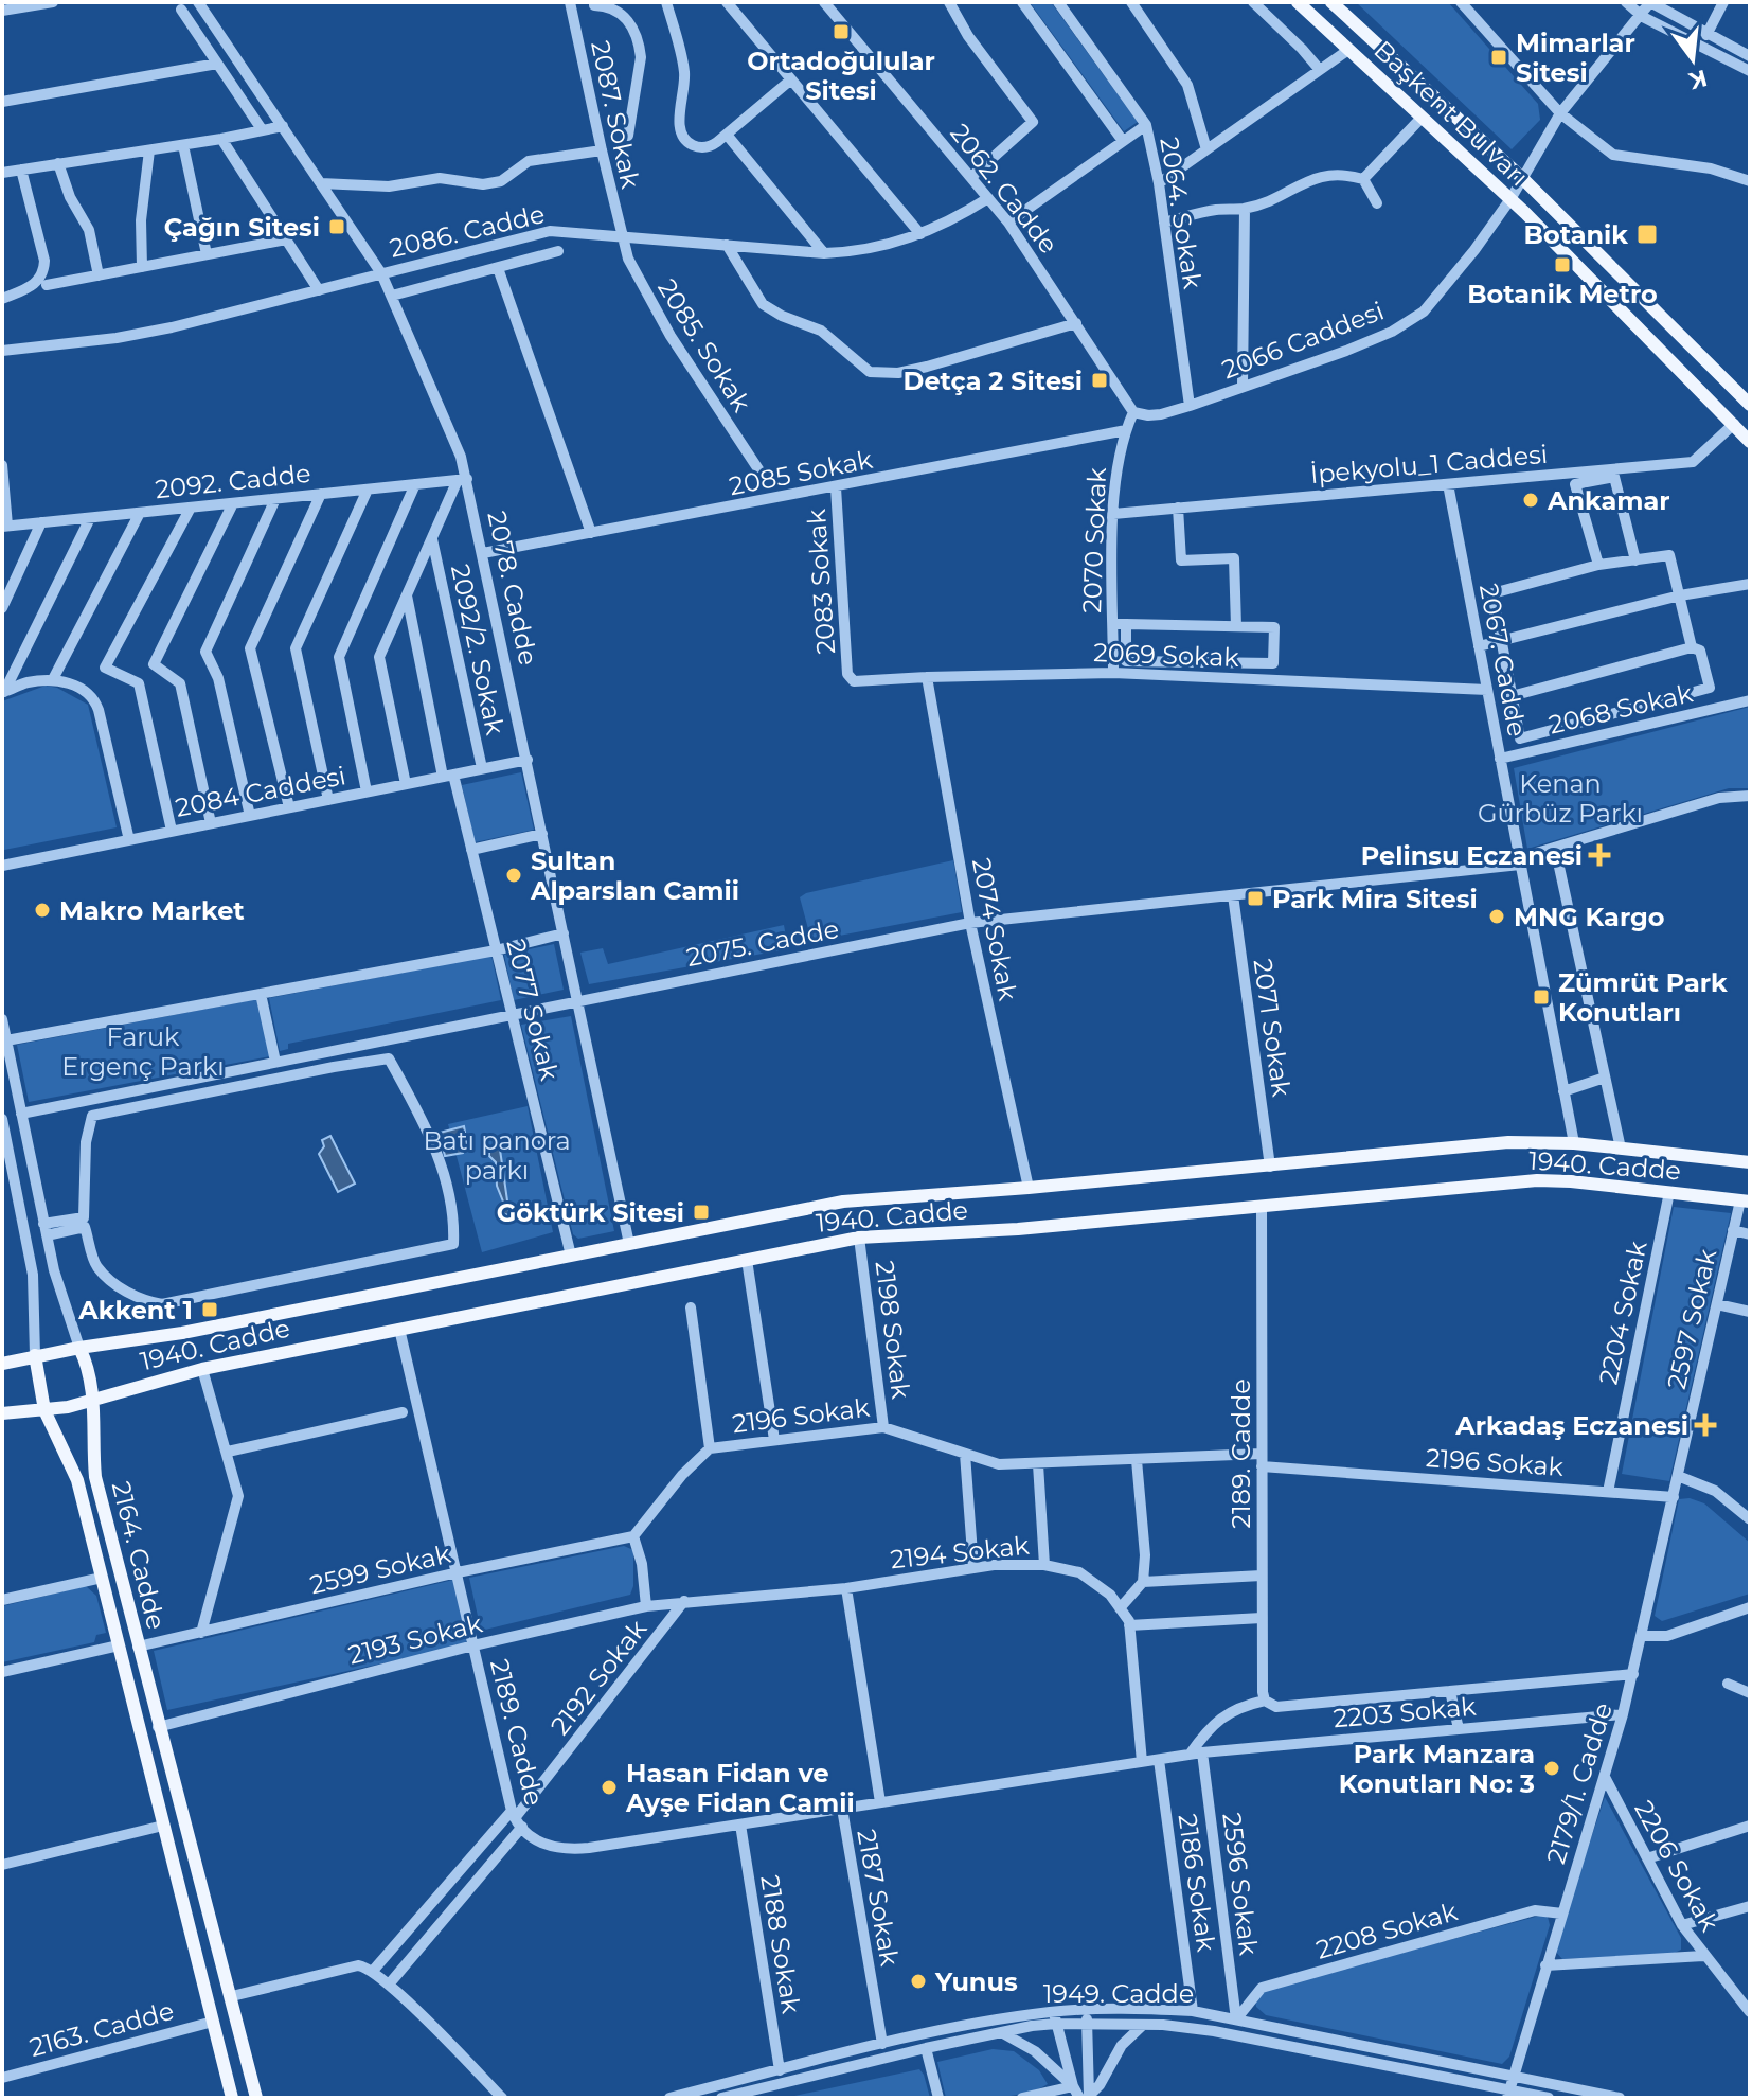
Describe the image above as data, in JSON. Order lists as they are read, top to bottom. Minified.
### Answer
{"streets":{"main road":["Başkent Bulvarı","1940. Cadde","2164. Cadde"],"street":["2087. Sokak","2062. Cadde","2064. Sokak","2086. Cadde","2066 Caddesi","2085. Sokak","İpekyolu_1 Caddesi","2085 Sokak","2092. Cadde","2070 Sokak","2083 Sokak","2078. Cadde","2092/2. Sokak","2069 Sokak","2067. Cadde","2068 Sokak","2084 Caddesi","2074 Sokak","2075. Cadde","2077 Sokak","2071 Sokak","2204 Sokak","2597 Sokak","2198 Sokak","2196 Sokak","2189. Cadde","2194 Sokak","2599 Sokak","2193 Sokak","2192 Sokak","2203 Sokak","2179/1. Cadde","2206 Sokak","2186 Sokak","2596 Sokak","2187 Sokak","2208 Sokak","2188 Sokak","1949. Cadde","2163. Cadde"]},"crossings":[["Başkent Bulvarı","2066 Caddesi"],["Başkent Bulvarı","İpekyolu_1 Caddesi"],["2087. Sokak","2086. Cadde"],["2087. Sokak","2085. Sokak"],["2062. Cadde","2086. Cadde"],["2062. Cadde","2066 Caddesi"],["2062. Cadde","2070 Sokak"],["2064. Sokak","2066 Caddesi"],["2086. Cadde","2085. Sokak"],["2086. Cadde","2078. Cadde"],["2066 Caddesi","2070 Sokak"],["İpekyolu_1 Caddesi","2070 Sokak"],["İpekyolu_1 Caddesi","2067. Cadde"],["2085 Sokak","2070 Sokak"],["2085 Sokak","2083 Sokak"],["2085 Sokak","2078. Cadde"],["2092. Cadde","2078. Cadde"],["2070 Sokak","2069 Sokak"],["2083 Sokak","2069 Sokak"],["2078. Cadde","2084 Caddesi"],["2078. Cadde","2075. Cadde"],["2078. Cadde","1940. Cadde"],["2092/2. Sokak","2084 Caddesi"],["2069 Sokak","2067. Cadde"],["2069 Sokak","2074 Sokak"],["2067. Cadde","2068 Sokak"],["2067. Cadde","2075. Cadde"],["2067. Cadde","1940. Cadde"],["2084 Caddesi","2077 Sokak"],["2074 Sokak","2075. Cadde"],["2074 Sokak","1940. Cadde"],["2075. Cadde","2077 Sokak"],["2075. Cadde","2071 Sokak"],["2075. Cadde","2164. Cadde"],["2077 Sokak","1940. Cadde"],["2071 Sokak","1940. Cadde"],["1940. Cadde","2204 Sokak"],["1940. Cadde","2597 Sokak"],["1940. Cadde","2198 Sokak"],["1940. Cadde","2189. Cadde"],["1940. Cadde","2164. Cadde"],["2204 Sokak","2196 Sokak"],["2597 Sokak","2196 Sokak"],["2597 Sokak","2179/1. Cadde"],["2198 Sokak","2196 Sokak"],["2196 Sokak","2189. Cadde"],["2196 Sokak","2599 Sokak"],["2196 Sokak","2179/1. Cadde"],["2189. Cadde","2194 Sokak"],["2189. Cadde","2599 Sokak"],["2189. Cadde","2193 Sokak"],["2189. Cadde","2192 Sokak"],["2189. Cadde","2203 Sokak"],["2189. Cadde","2186 Sokak"],["2189. Cadde","2187 Sokak"],["2189. Cadde","2188 Sokak"],["2194 Sokak","2193 Sokak"],["2194 Sokak","2192 Sokak"],["2164. Cadde","2599 Sokak"],["2164. Cadde","2193 Sokak"],["2164. Cadde","2163. Cadde"],["2193 Sokak","2192 Sokak"],["2203 Sokak","2179/1. Cadde"],["2203 Sokak","2596 Sokak"],["2179/1. Cadde","2206 Sokak"],["2179/1. Cadde","2208 Sokak"],["2179/1. Cadde","1949. Cadde"],["2186 Sokak","1949. Cadde"],["2596 Sokak","2208 Sokak"],["2596 Sokak","1949. Cadde"],["2187 Sokak","1949. Cadde"],["2208 Sokak","1949. Cadde"],["2188 Sokak","1949. Cadde"]],"parks":["Kenan Gürbüz Parkı","Faruk Ergenç Parkı","Batı panora parkı"],"places":{"transit":["Ortadoğulular Sitesi","Mimarlar Sitesi","Çağın Sitesi","Botanik","Botanik Metro","Detça 2 Sitesi","Park Mira Sitesi","Zümrüt Park Konutları","Göktürk Sitesi","Akkent 1"],"other":["Ankamar","Sultan Alparslan Camii","Makro Market","MNG Kargo","Park Manzara Konutları No: 3","Hasan Fidan ve Ayşe Fidan Camii","Yunus"],"health":["Pelinsu Eczanesi","Arkadaş Eczanesi"]},"north":"bottom"}
